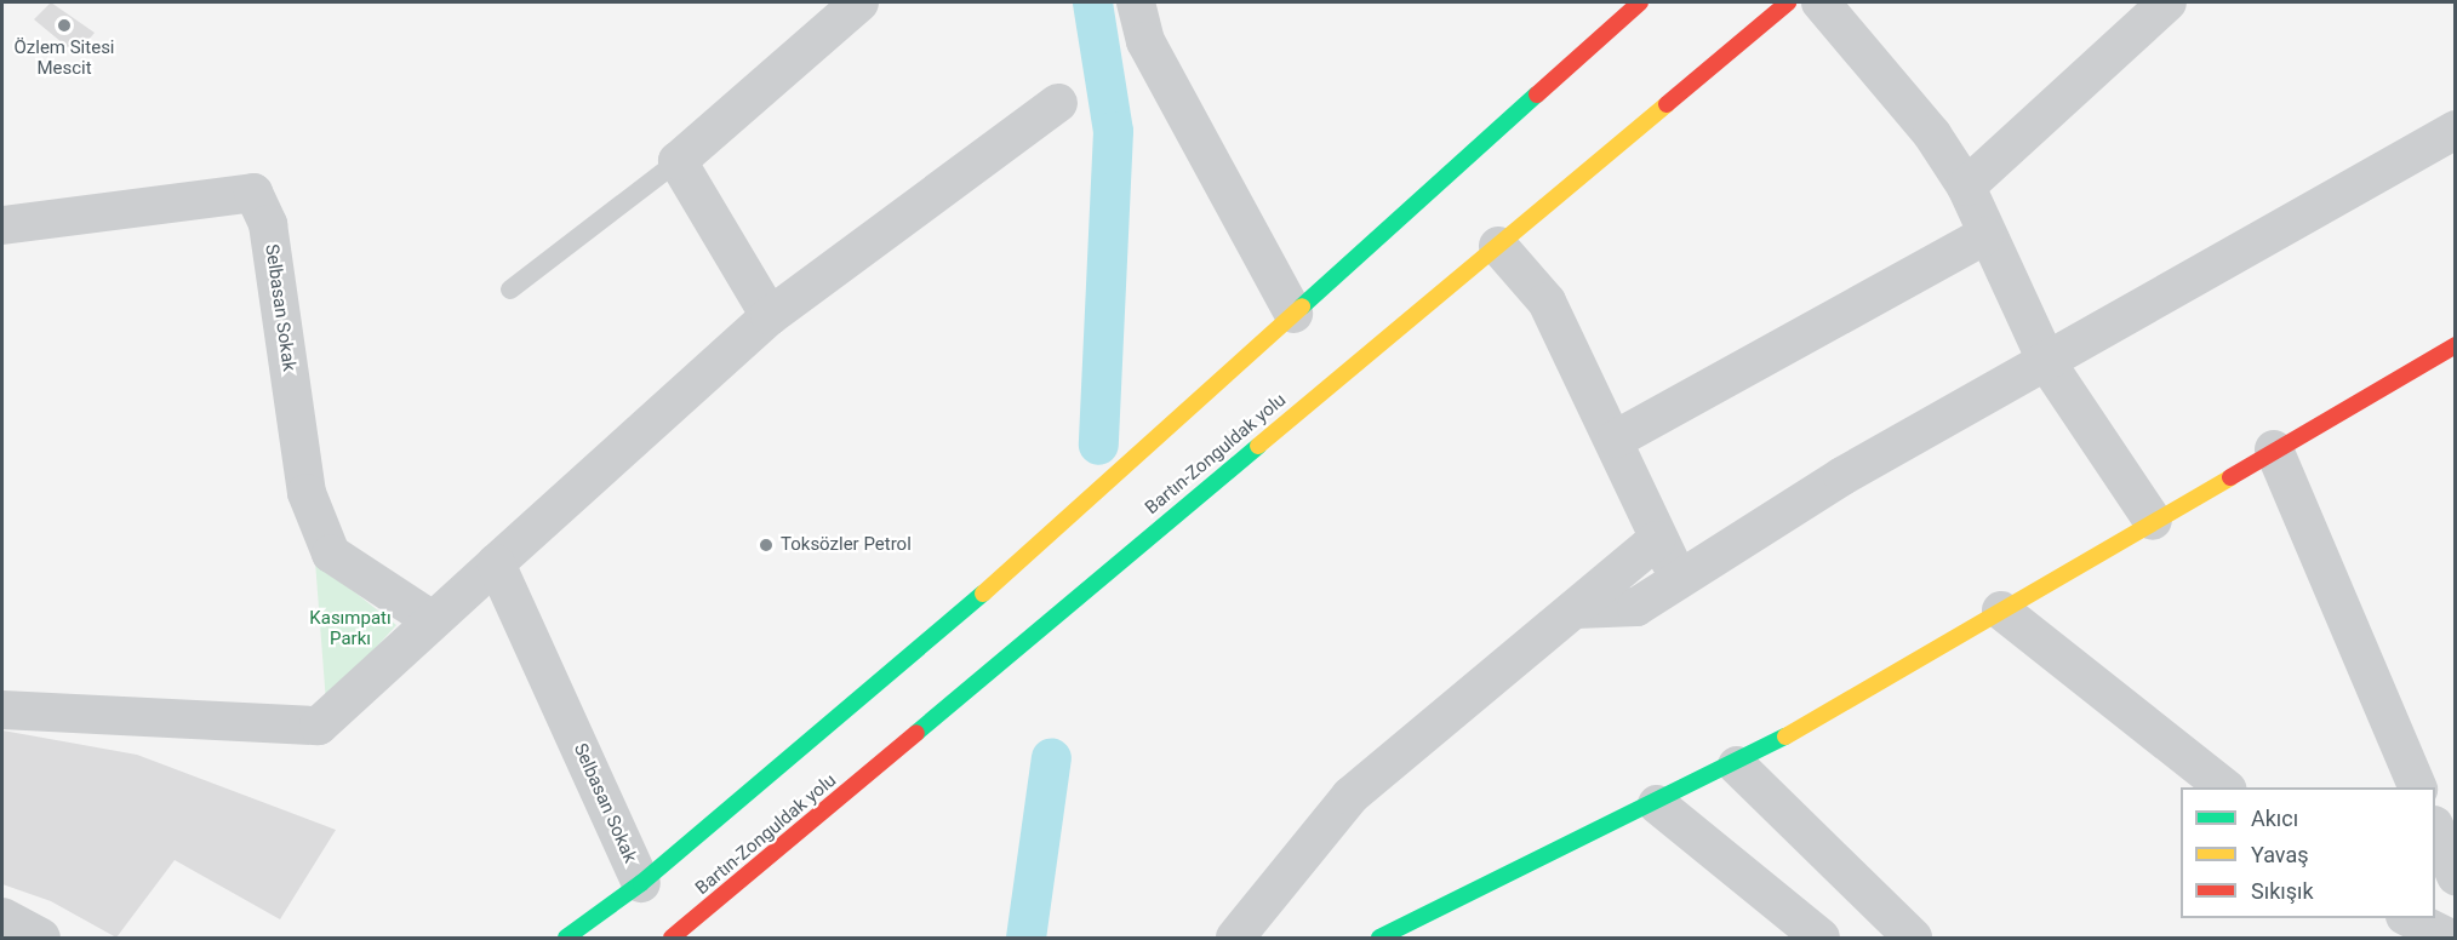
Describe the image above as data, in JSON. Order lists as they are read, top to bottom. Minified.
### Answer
{"streets":{"main road":["Bartın-Zonguldak yolu"],"street":["Selbasan Sokak"]},"parks":["Kasımpatı Parkı"],"places":["Özlem Sitesi Mescit","Toksözler Petrol"],"legend":["Akıcı","Yavaş","Sıkışık"]}
